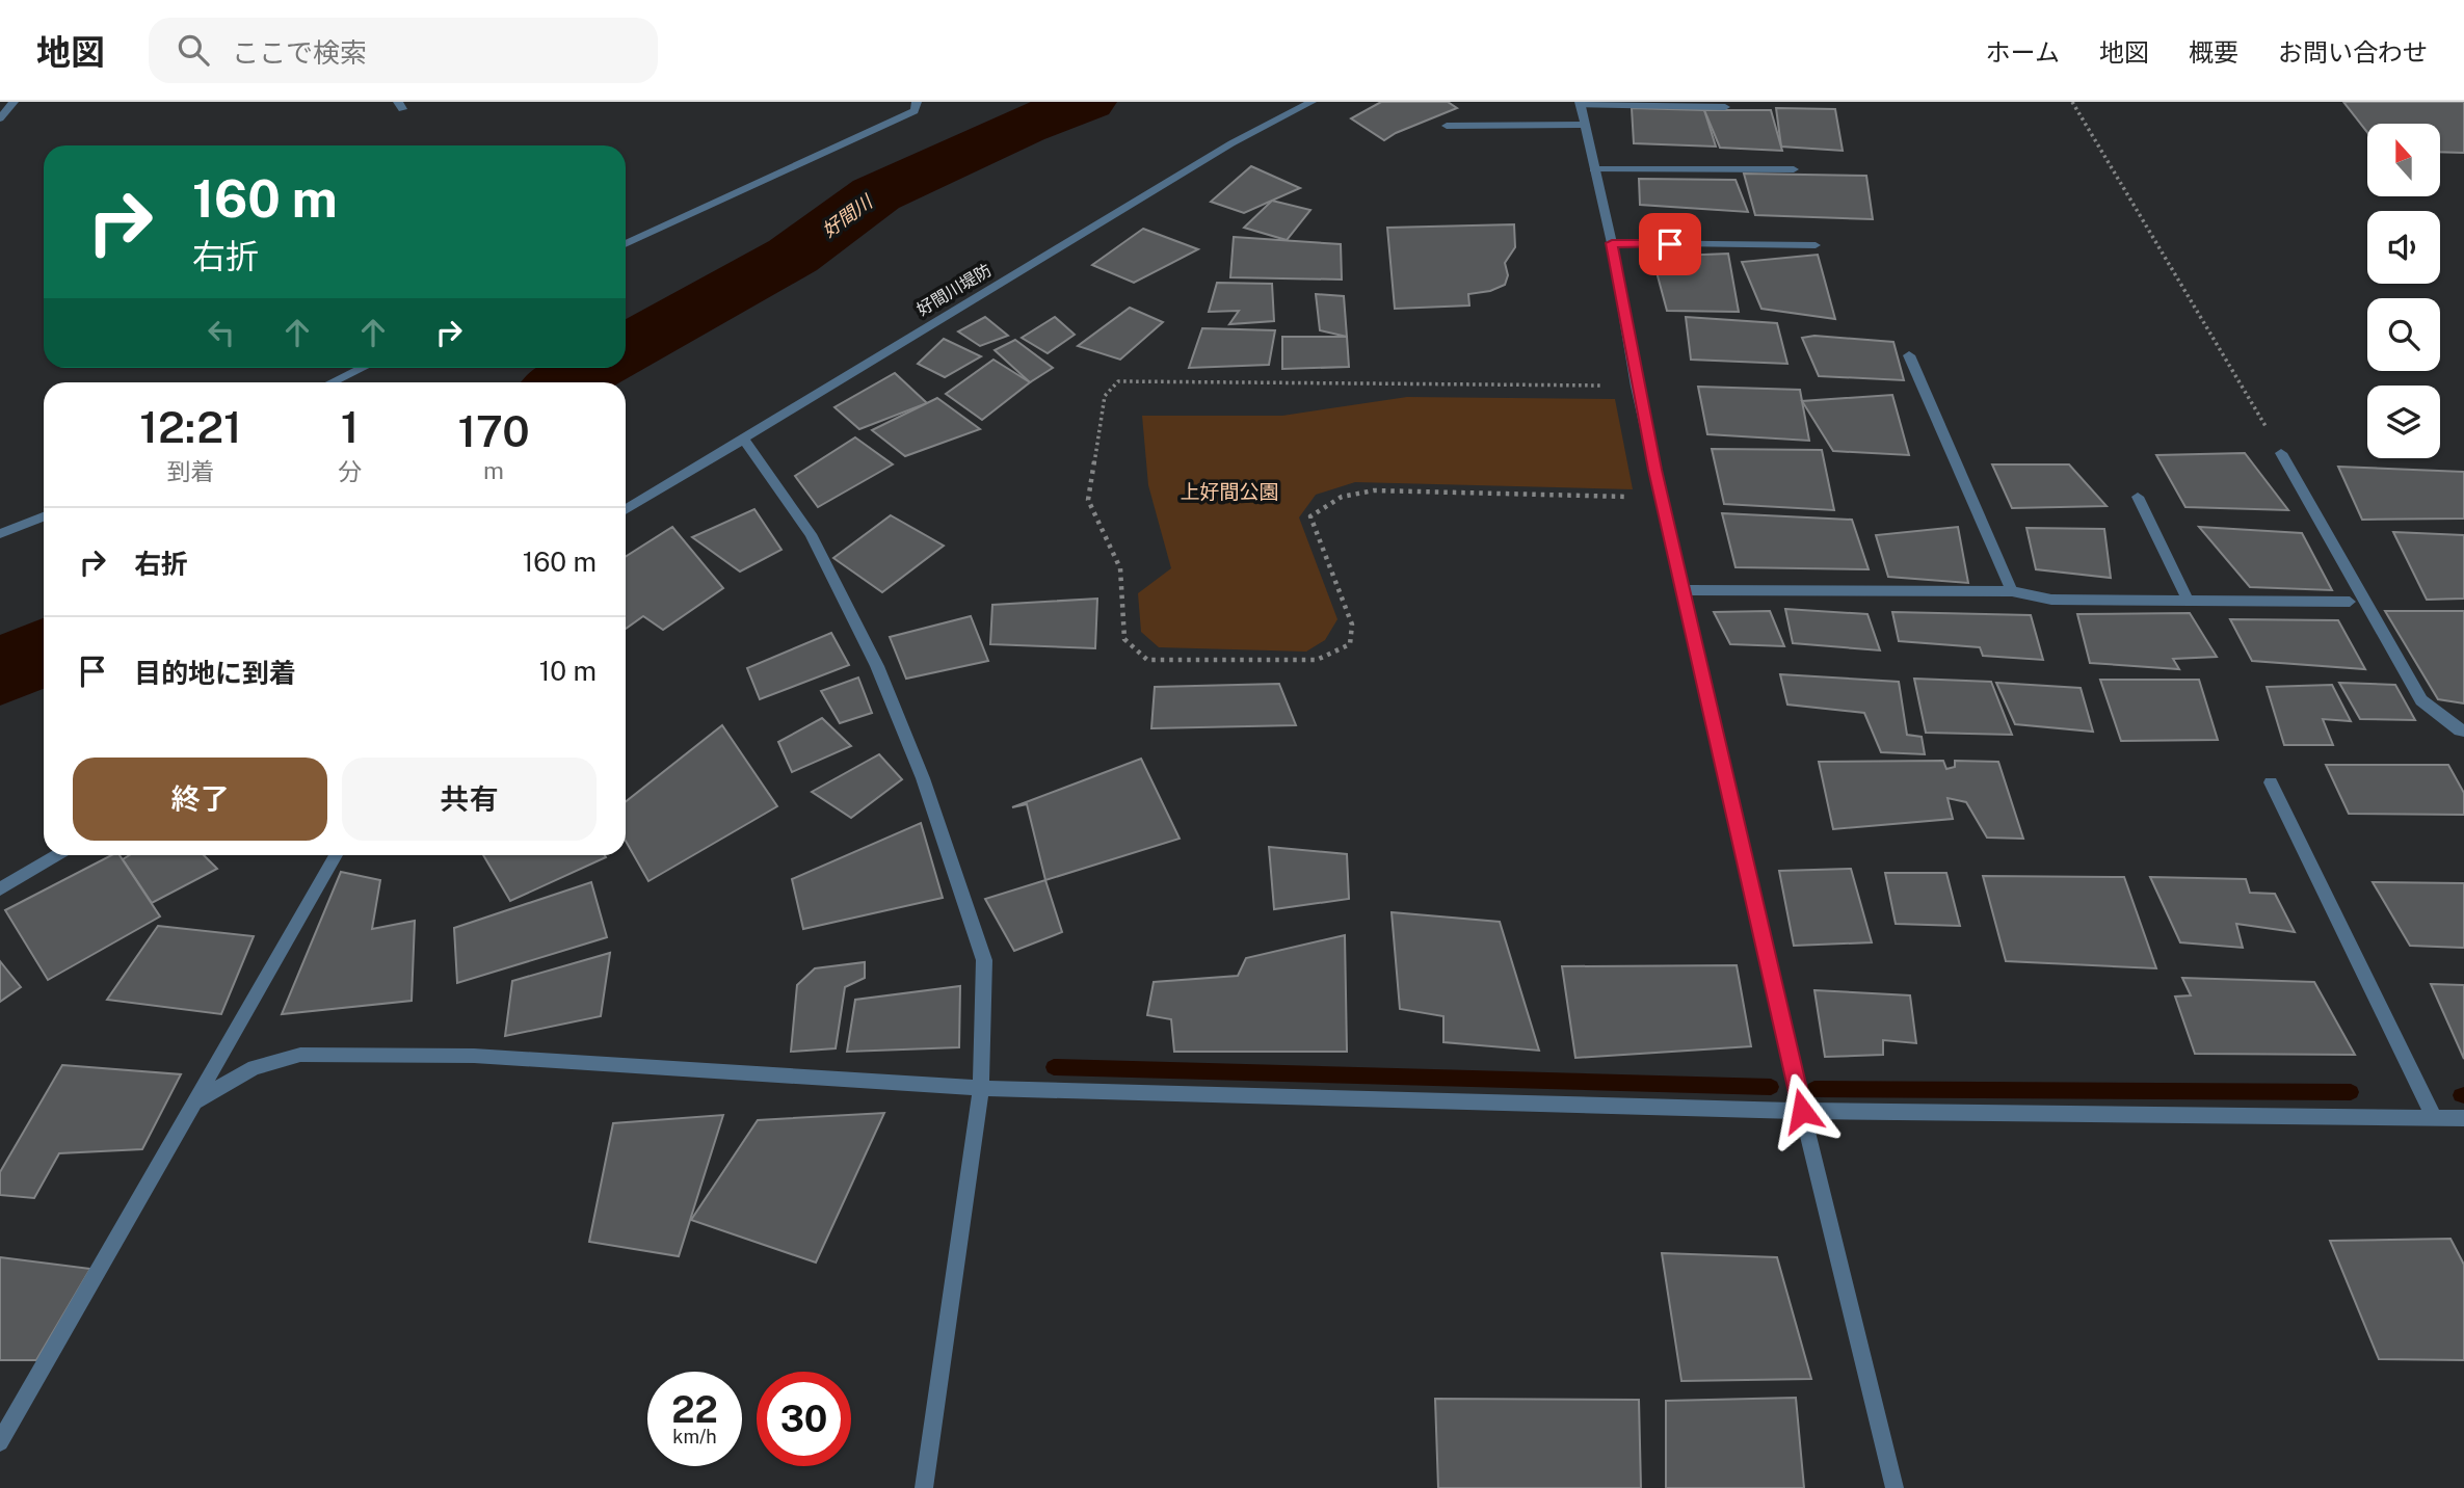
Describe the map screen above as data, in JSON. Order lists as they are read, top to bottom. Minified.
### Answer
{"streets":{"street":["好間川堤防"]},"water":["好間川"],"parks":["上好間公園"],"north":"top","page":{"header":"地図","search":"ここで検索","nav":["ホーム","地図","概要","お問い合わせ"],"turn":["160 m","右折"],"eta":["12:21","到着","1","分","170","m"],"list":[{"name":"右折","value":"160 m"},{"name":"目的地に到着","value":"10 m"}],"buttons":["終了","共有"],"speed":"22 km/h","limit":"30"}}
